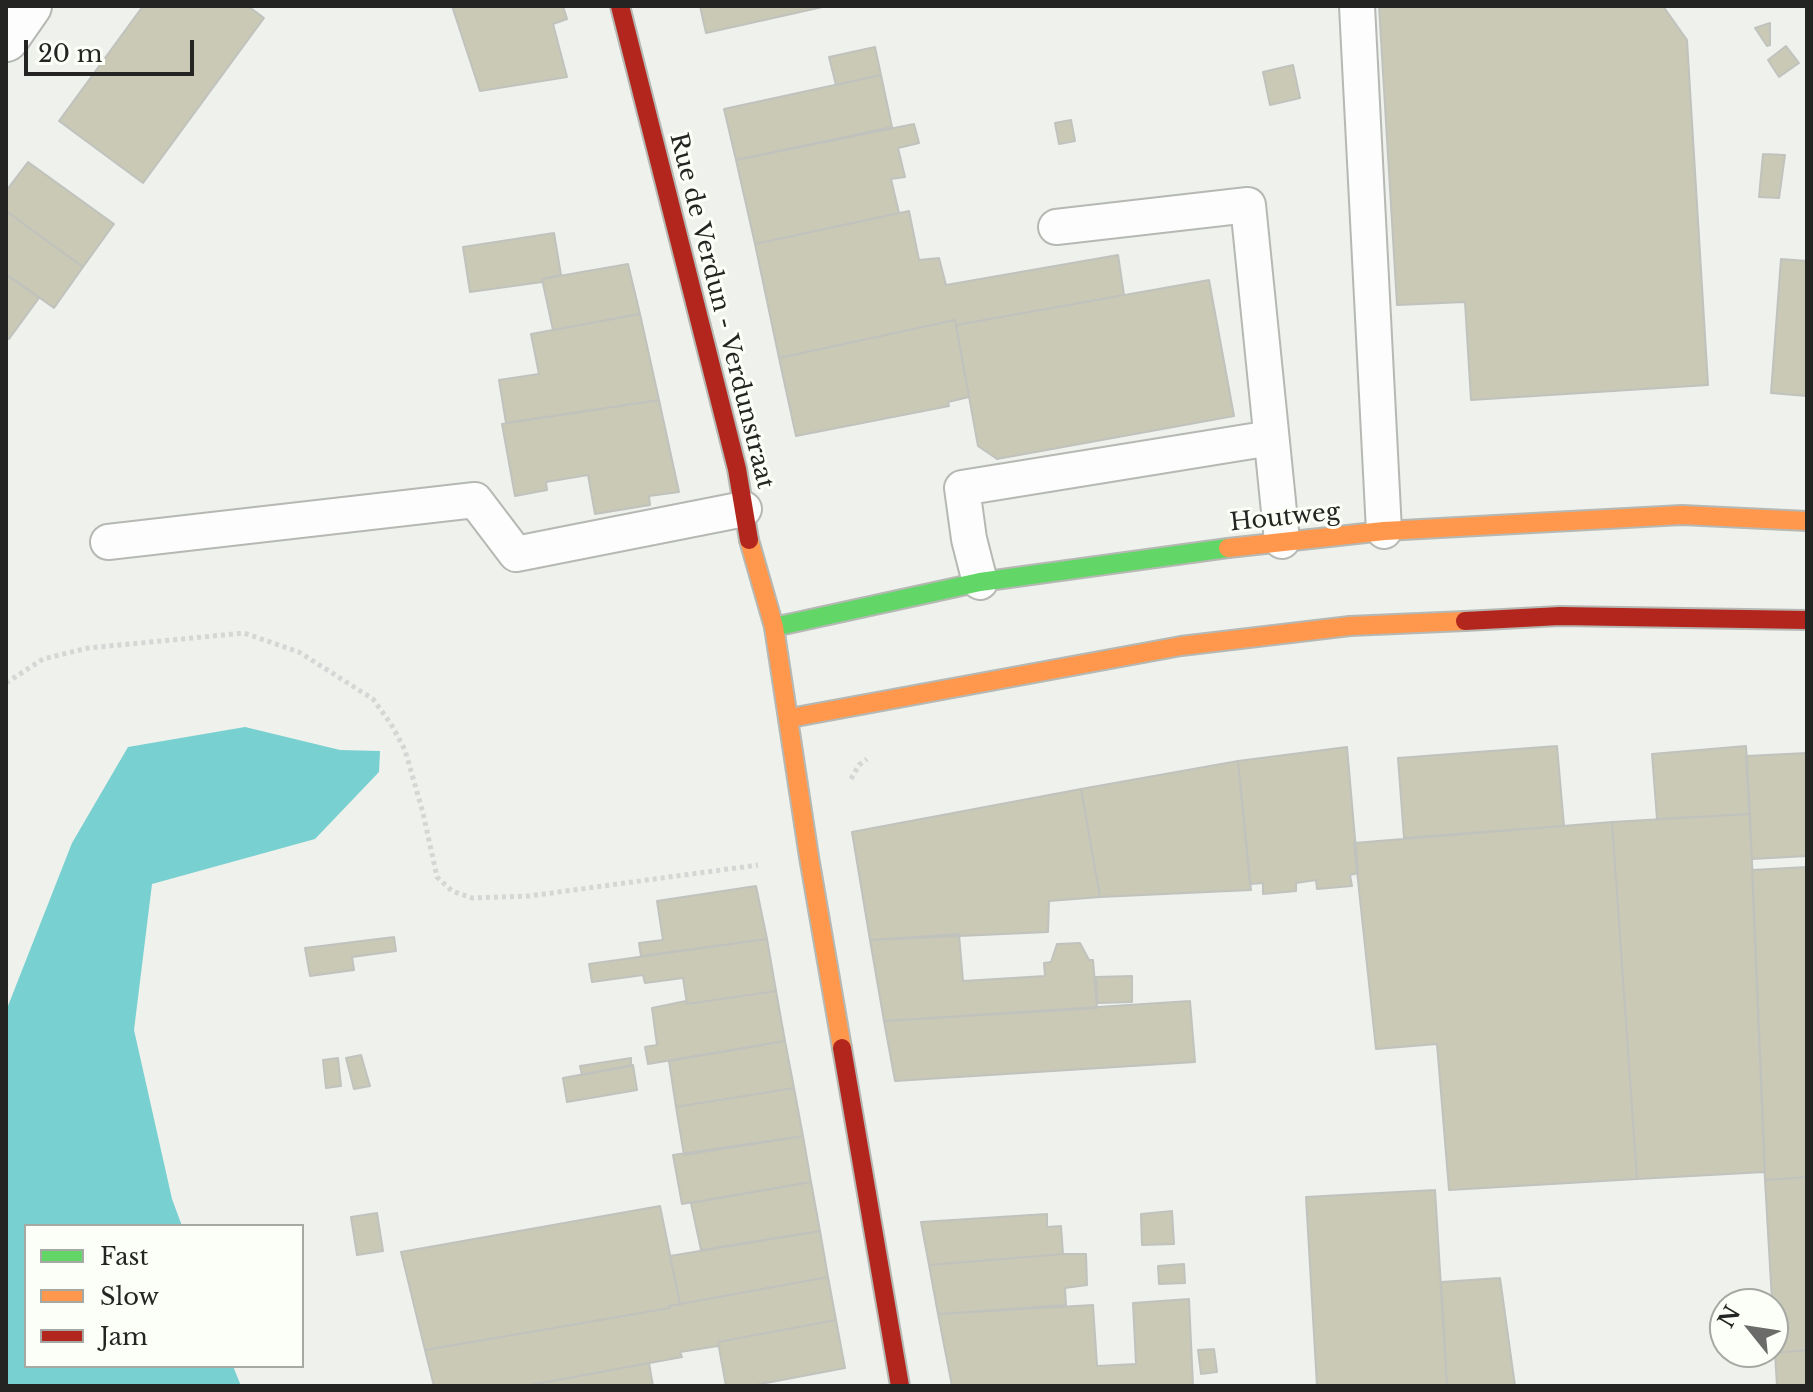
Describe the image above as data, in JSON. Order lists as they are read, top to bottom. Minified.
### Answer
{"streets":{"main road":["Rue de Verdun - Verdunstraat","Houtweg"]},"crossings":[["Rue de Verdun - Verdunstraat","Houtweg"]],"legend":["Fast","Slow","Jam"],"scale_bar":"20 m","north":"top left"}
